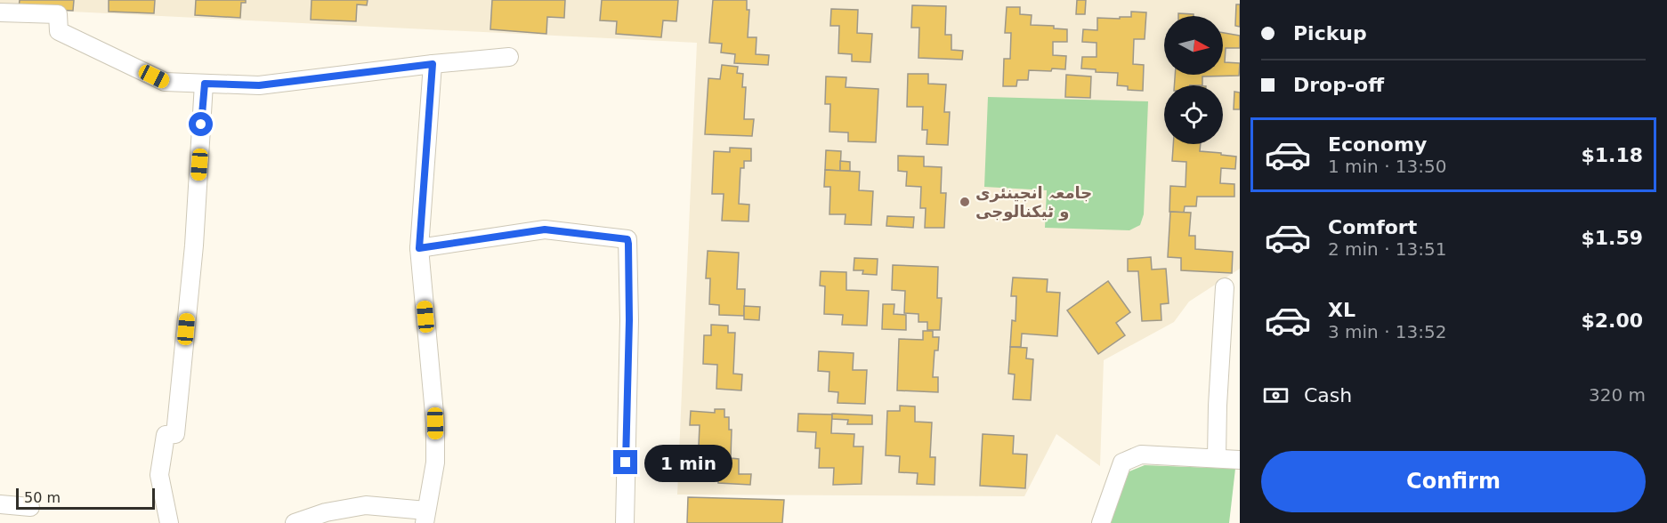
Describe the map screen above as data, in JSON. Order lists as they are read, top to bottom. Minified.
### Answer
{"places":["جامعہ انجینئری و ٹیکنالوجی"],"scale_bar":"50 m","north":"right","page":{"banner":["Pickup","Drop-off"],"list":[{"name":"Economy","note":"1 min · 13:50","value":"$1.18"},{"name":"Comfort","note":"2 min · 13:51","value":"$1.59"},{"name":"XL","note":"3 min · 13:52","value":"$2.00"}],"pay":["Cash","320 m"],"buttons":"Confirm","bubble":"1 min","scale":"50 m"}}
